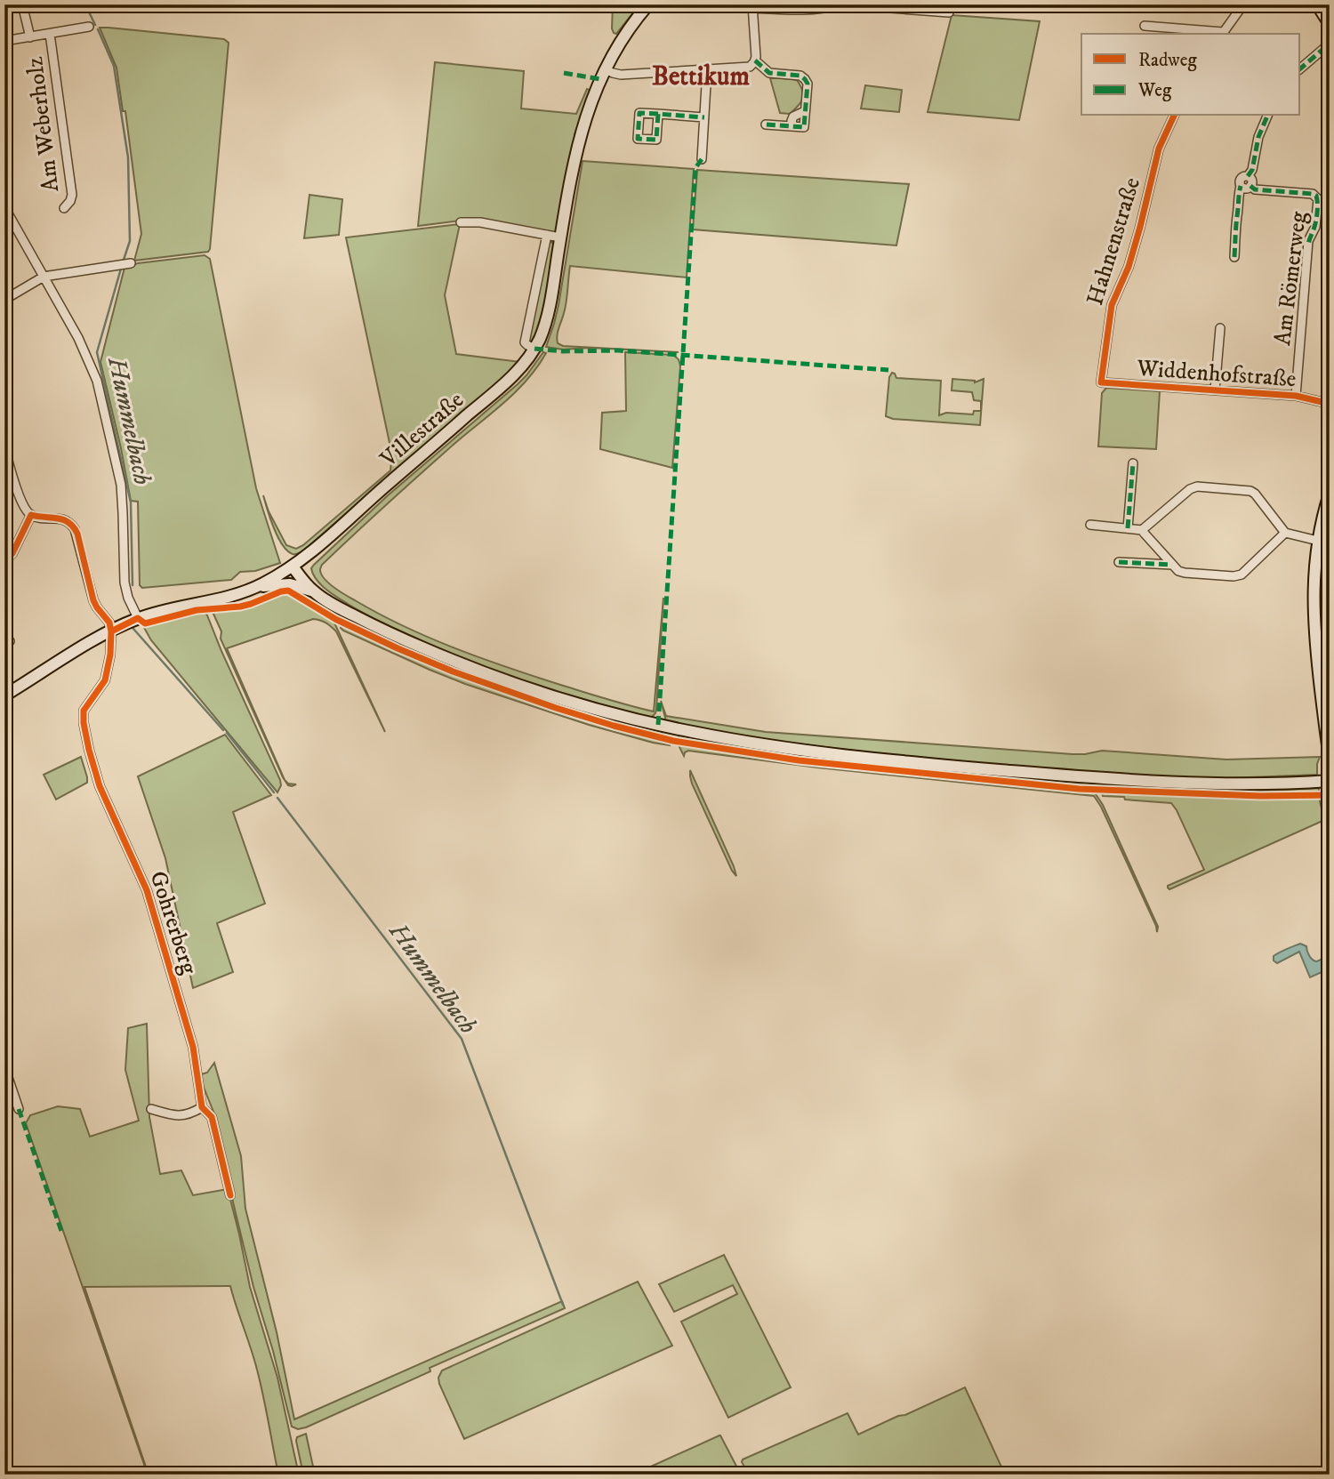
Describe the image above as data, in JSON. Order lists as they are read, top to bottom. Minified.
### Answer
{"streets":{"main road":["Villestraße"],"street":["Am Weberholz","Hahnenstraße","Am Römerweg","Widdenhofstraße","Gohrerberg"]},"crossings":[["Hahnenstraße","Widdenhofstraße"],["Am Römerweg","Widdenhofstraße"],["Villestraße","Gohrerberg"]],"districts":["Bettikum"],"water":["Hummelbach"],"legend":["Radweg","Weg"]}
